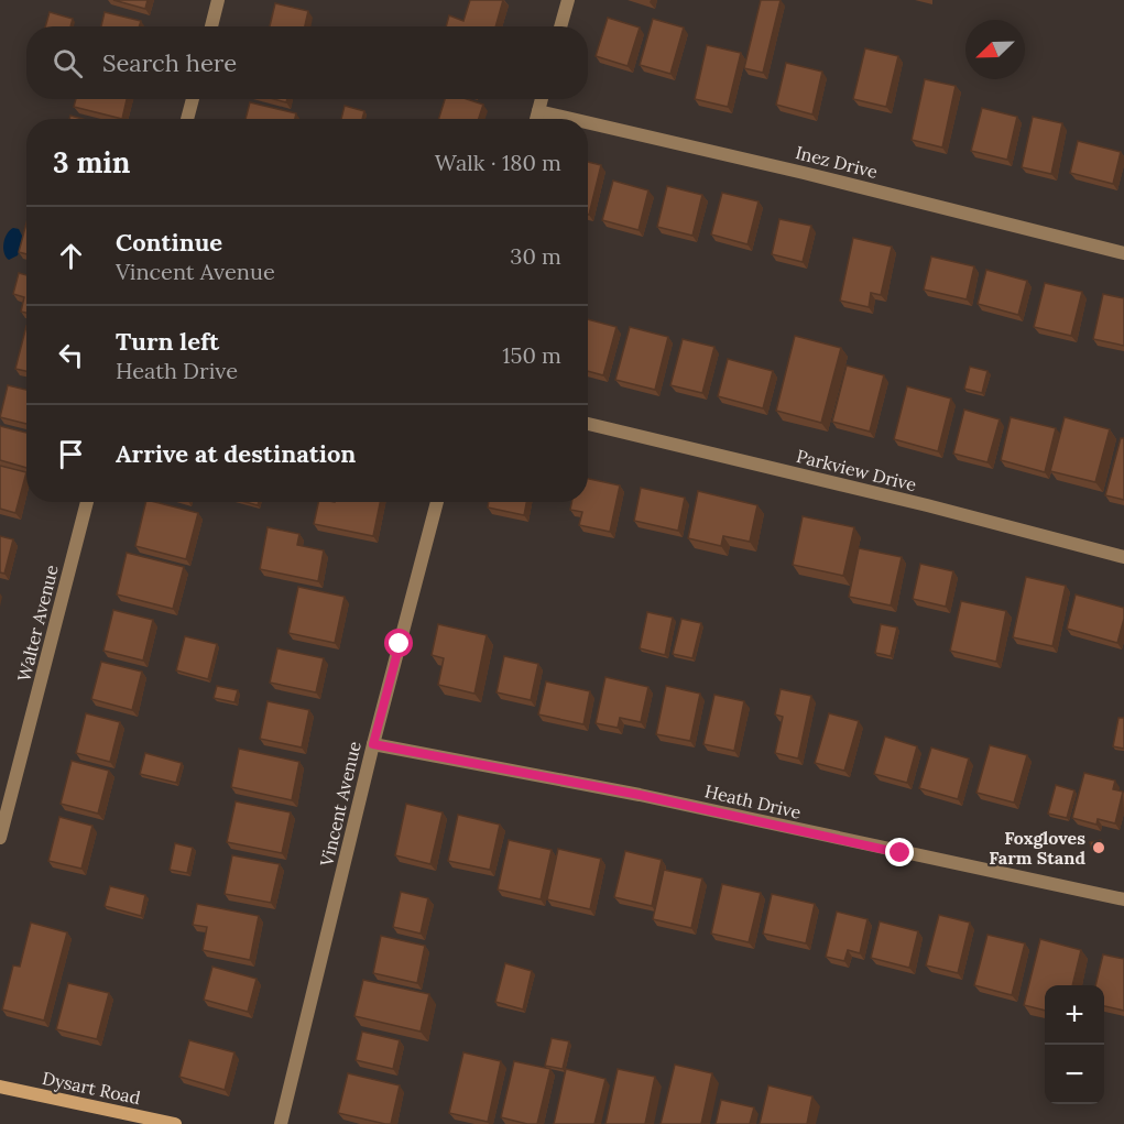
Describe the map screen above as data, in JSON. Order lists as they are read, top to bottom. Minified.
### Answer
{"streets":{"street":["Inez Drive","Parkview Drive","Walter Avenue","Heath Drive","Vincent Avenue","Dysart Road"]},"crossings":[["Heath Drive","Vincent Avenue"]],"places":["Foxgloves Farm Stand"],"north":"bottom left","page":{"search":"Search here","heading":["3 min","Walk · 180 m"],"list":[["Continue","Vincent Avenue","30 m"],["Turn left","Heath Drive","150 m"],"Arrive at destination"],"map_buttons":["+","−"]}}
